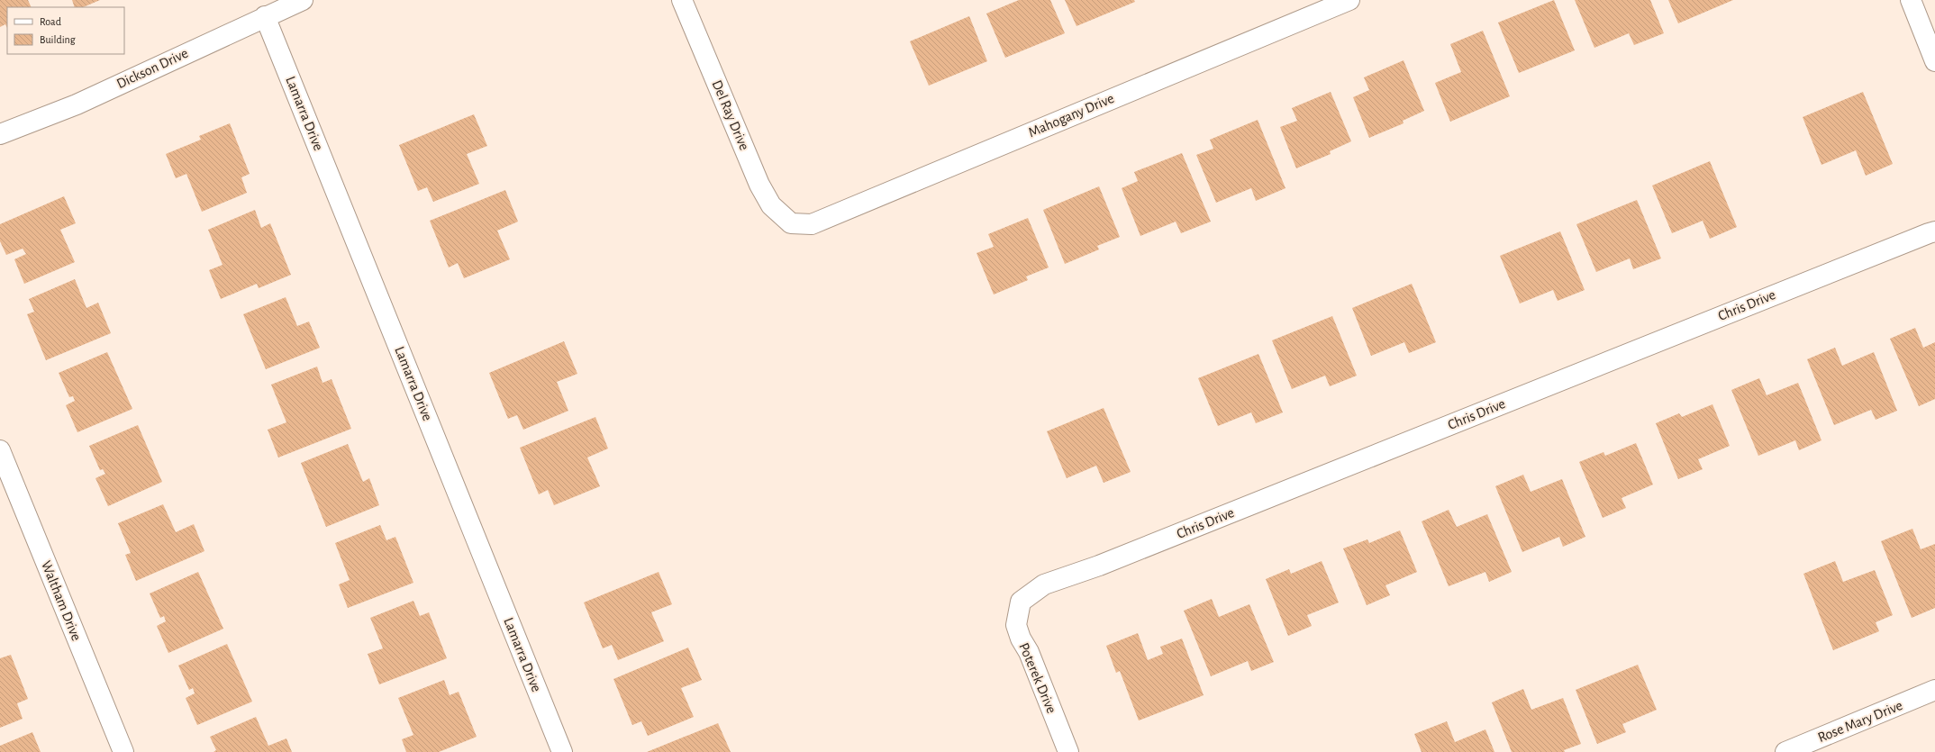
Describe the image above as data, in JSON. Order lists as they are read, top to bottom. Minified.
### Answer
{"streets":{"street":["Dickson Drive","Lamarra Drive","Del Ray Drive","Mahogany Drive","Chris Drive","Waltham Drive","Poterek Drive","Rose Mary Drive"]},"crossings":[["Dickson Drive","Lamarra Drive"],["Del Ray Drive","Mahogany Drive"],["Chris Drive","Poterek Drive"]],"legend":["Road","Building"]}
